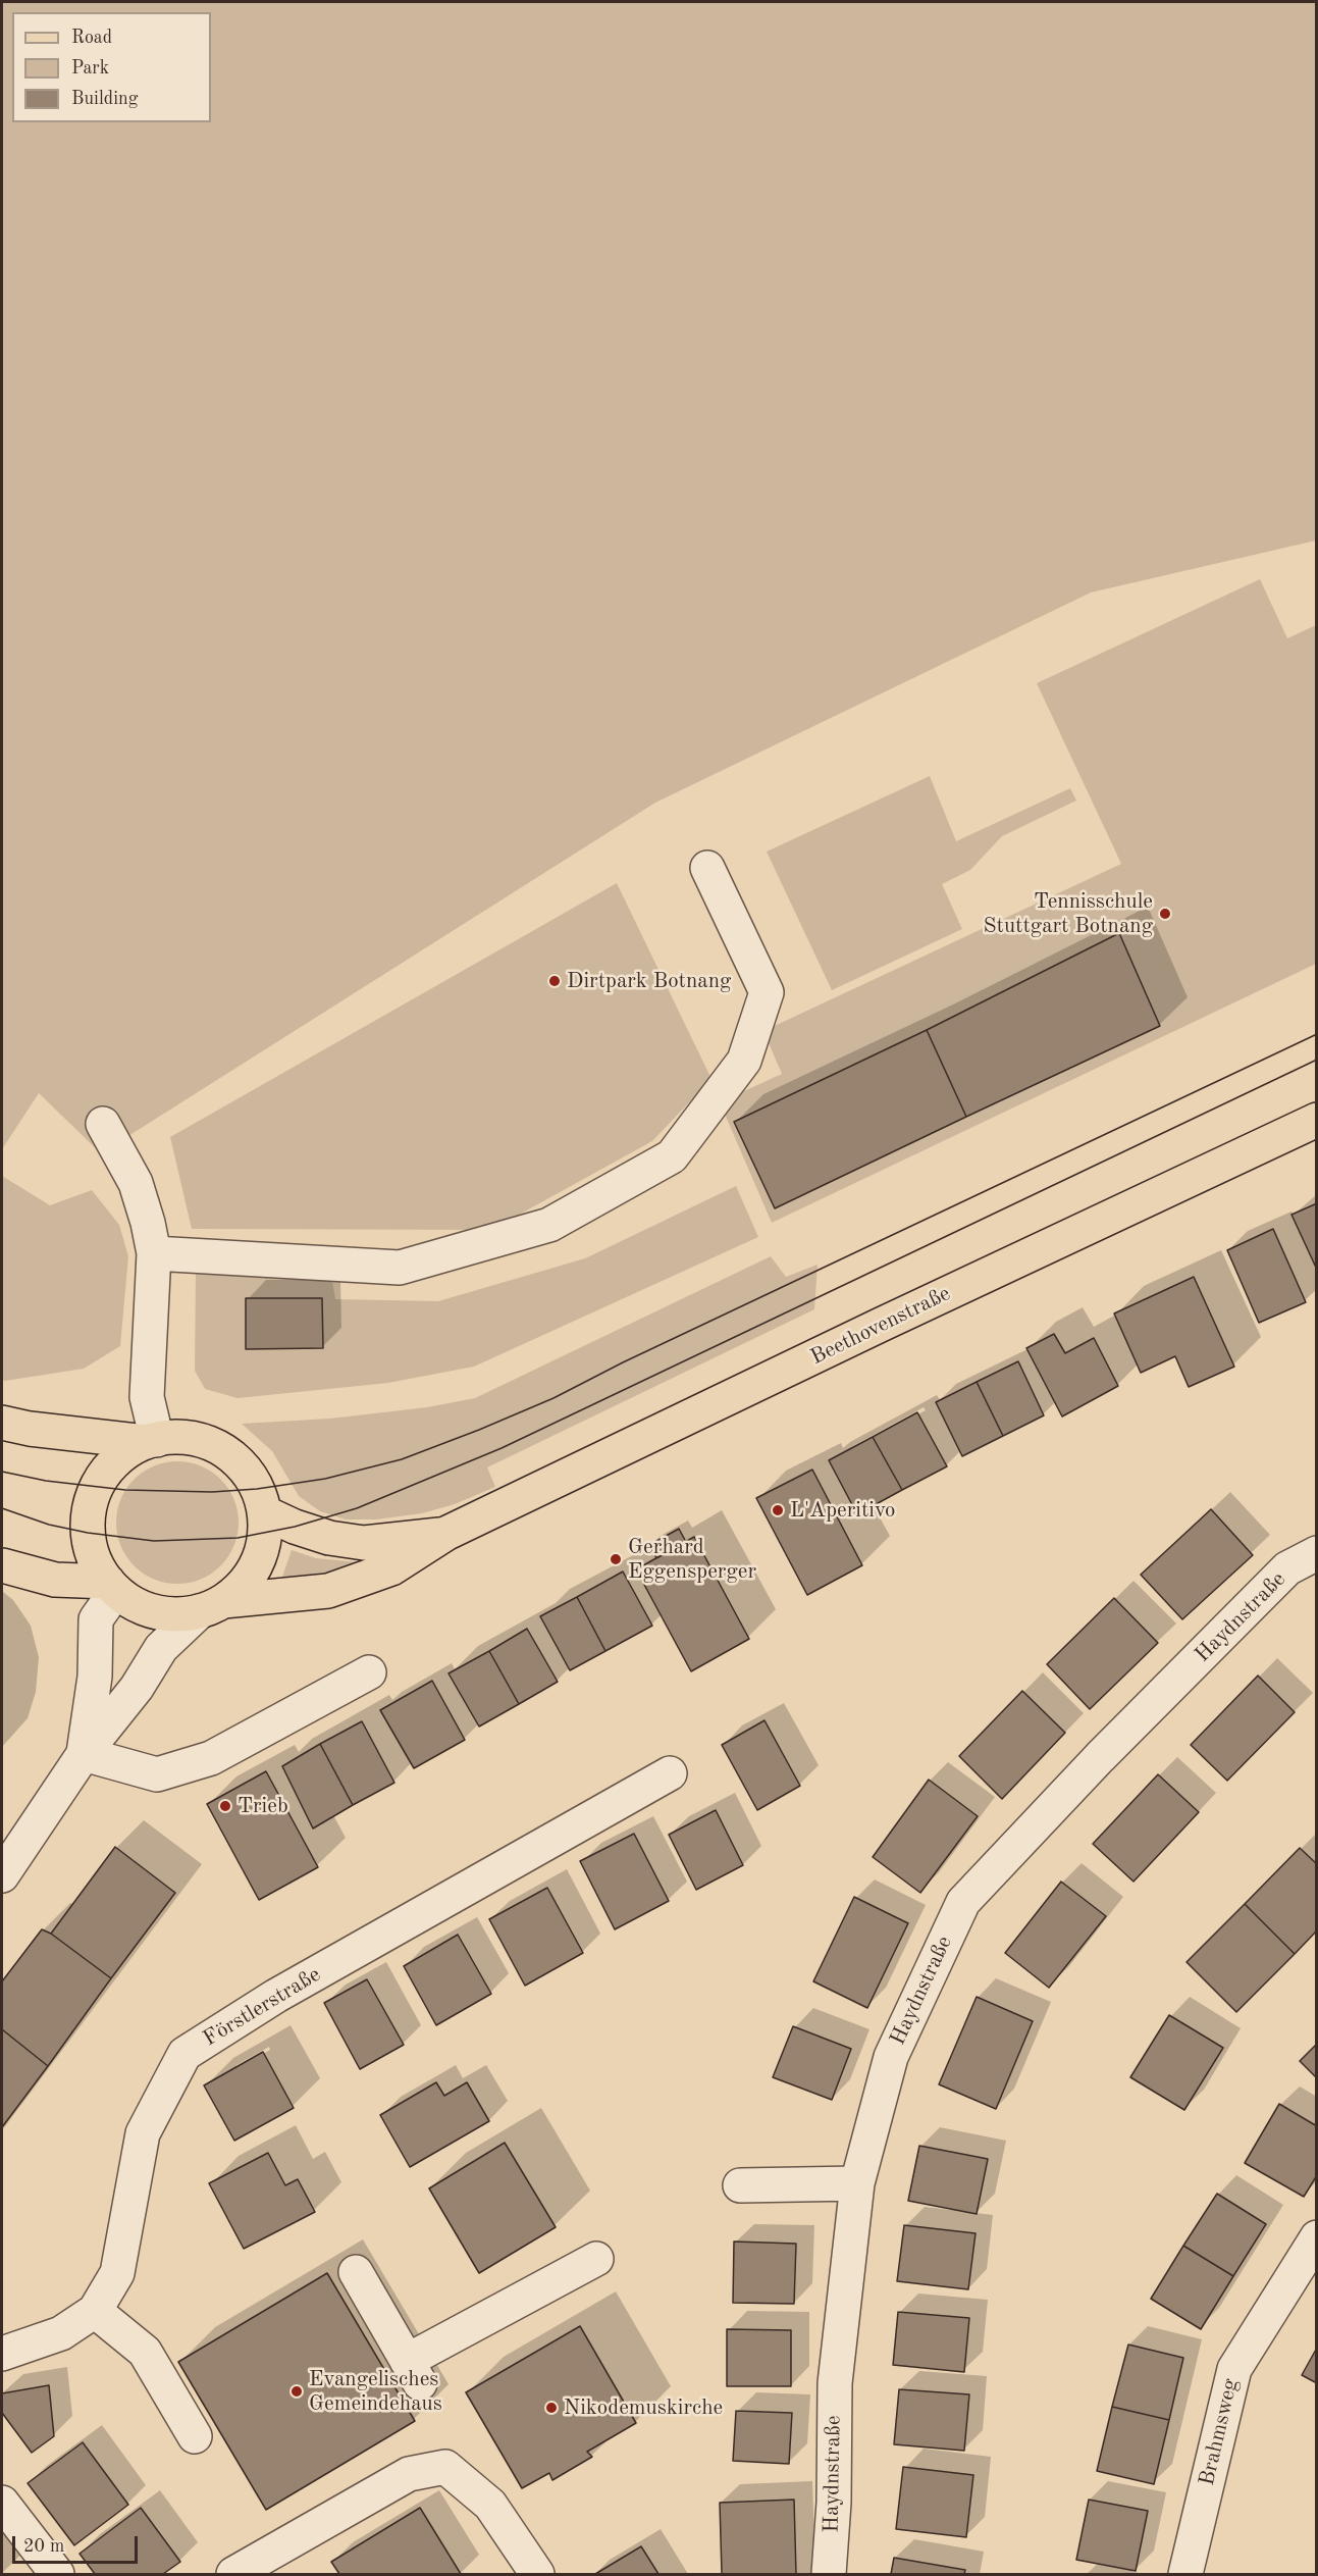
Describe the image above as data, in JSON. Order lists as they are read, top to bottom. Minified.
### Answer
{"streets":{"main road":["Beethovenstraße"],"street":["Haydnstraße","Förstlerstraße","Brahmsweg"]},"places":["Tennisschule Stuttgart Botnang","Dirtpark Botnang","L'Aperitivo","Gerhard Eggensperger","Trieb","Evangelisches Gemeindehaus","Nikodemuskirche"],"legend":["Road","Park","Building"],"scale_bar":"20 m"}
